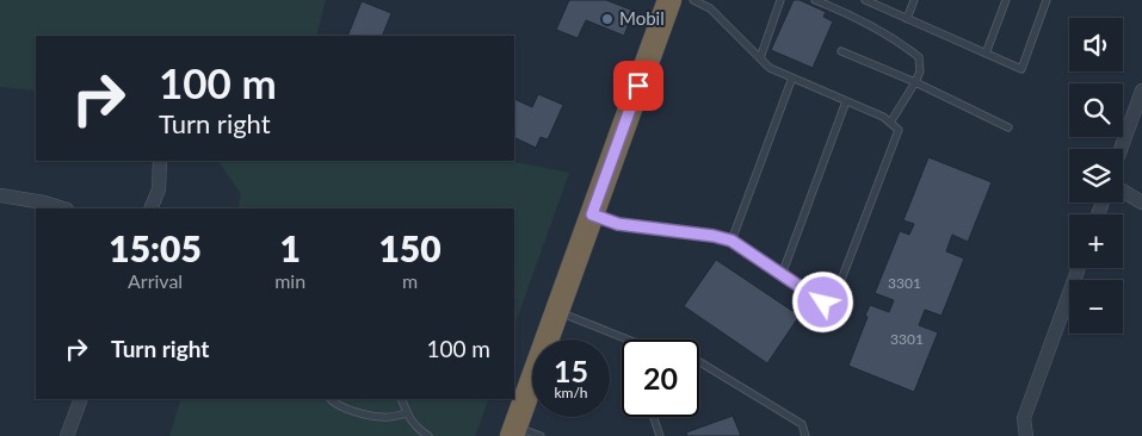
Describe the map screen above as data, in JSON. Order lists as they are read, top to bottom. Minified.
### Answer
{"places":["Mobil"],"house_numbers":["3301","3301"],"page":{"map_buttons":["+","−"],"turn":["100 m","Turn right"],"eta":["15:05","Arrival","1","min","150","m"],"list":[{"name":"Turn right","value":"100 m"}],"speed":"15 km/h","limit":"20"}}
